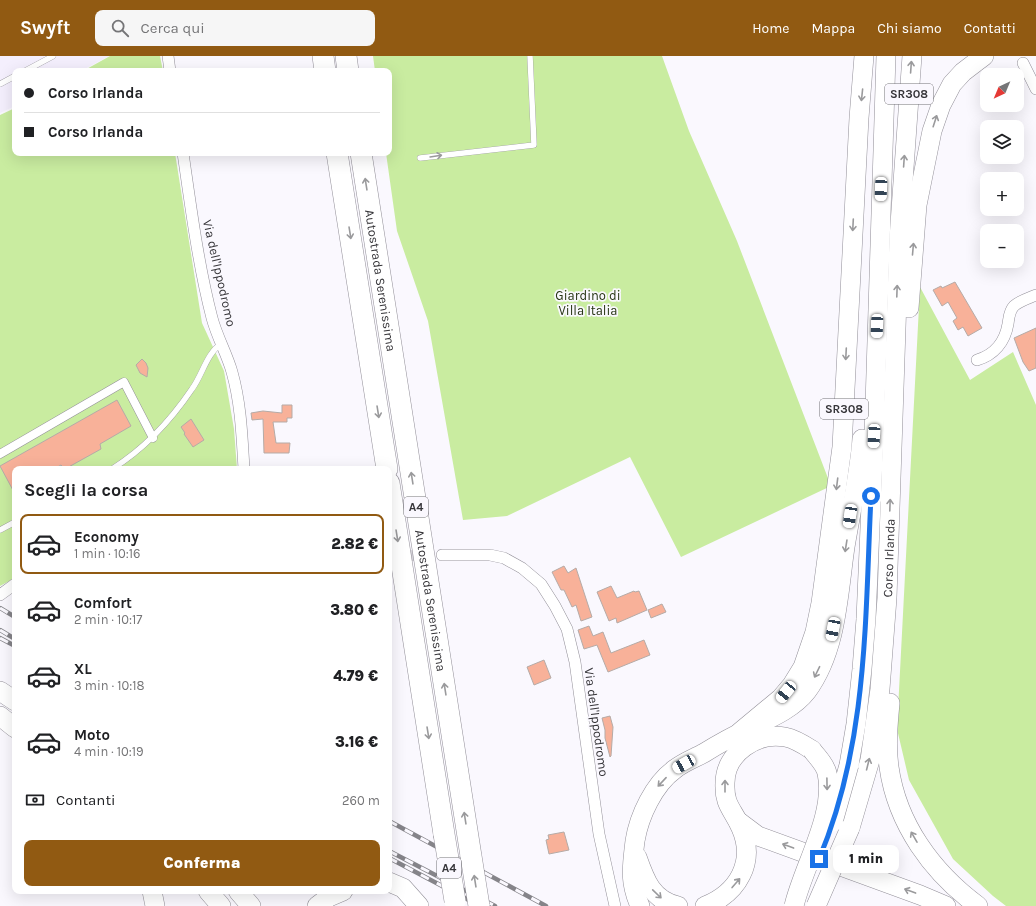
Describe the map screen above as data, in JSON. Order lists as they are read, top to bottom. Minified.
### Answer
{"streets":{"highway":["SR308","Autostrada Serenissima","A4","Corso Irlanda"],"street":["Via dell'Ippodromo"]},"crossings":[["SR308","Corso Irlanda"]],"parks":["Giardino di Villa Italia"],"north":"bottom left","page":{"header":"Swyft","search":"Cerca qui","nav":["Home","Mappa","Chi siamo","Contatti"],"map_buttons":["+","−"],"banner":["Corso Irlanda","Corso Irlanda"],"heading":"Scegli la corsa","list":[{"name":"Economy","note":"1 min · 10:16","value":"2.82 €"},{"name":"Comfort","note":"2 min · 10:17","value":"3.80 €"},{"name":"XL","note":"3 min · 10:18","value":"4.79 €"},{"name":"Moto","note":"4 min · 10:19","value":"3.16 €"}],"pay":["Contanti","260 m"],"buttons":"Conferma","bubble":"1 min"}}
